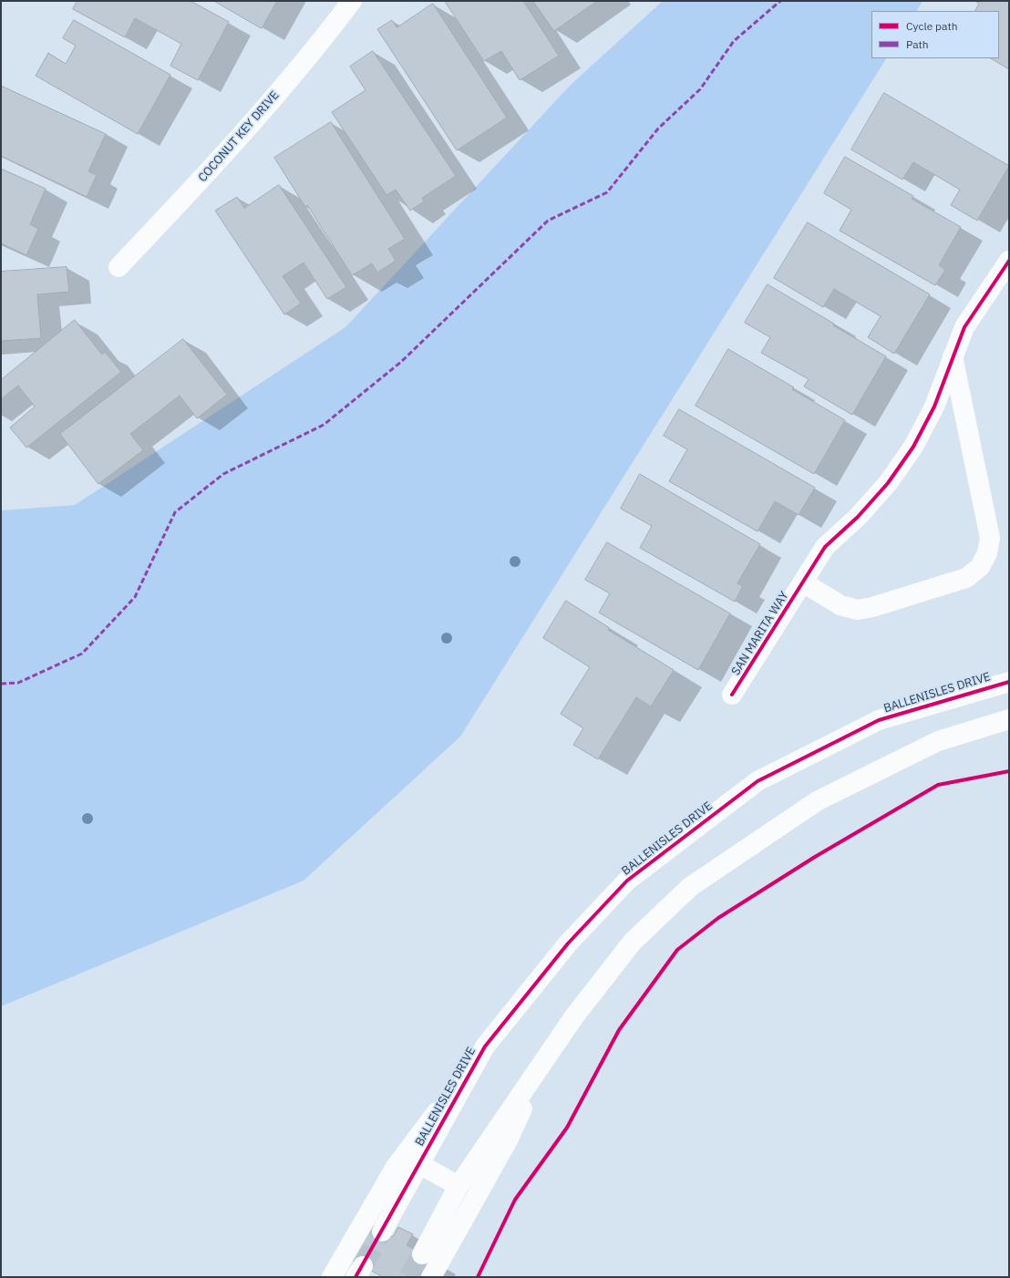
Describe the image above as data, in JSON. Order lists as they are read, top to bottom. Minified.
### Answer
{"streets":{"street":["COCONUT KEY DRIVE","SAN MARITA WAY","BALLENISLES DRIVE"]},"legend":["Cycle path","Path"]}
